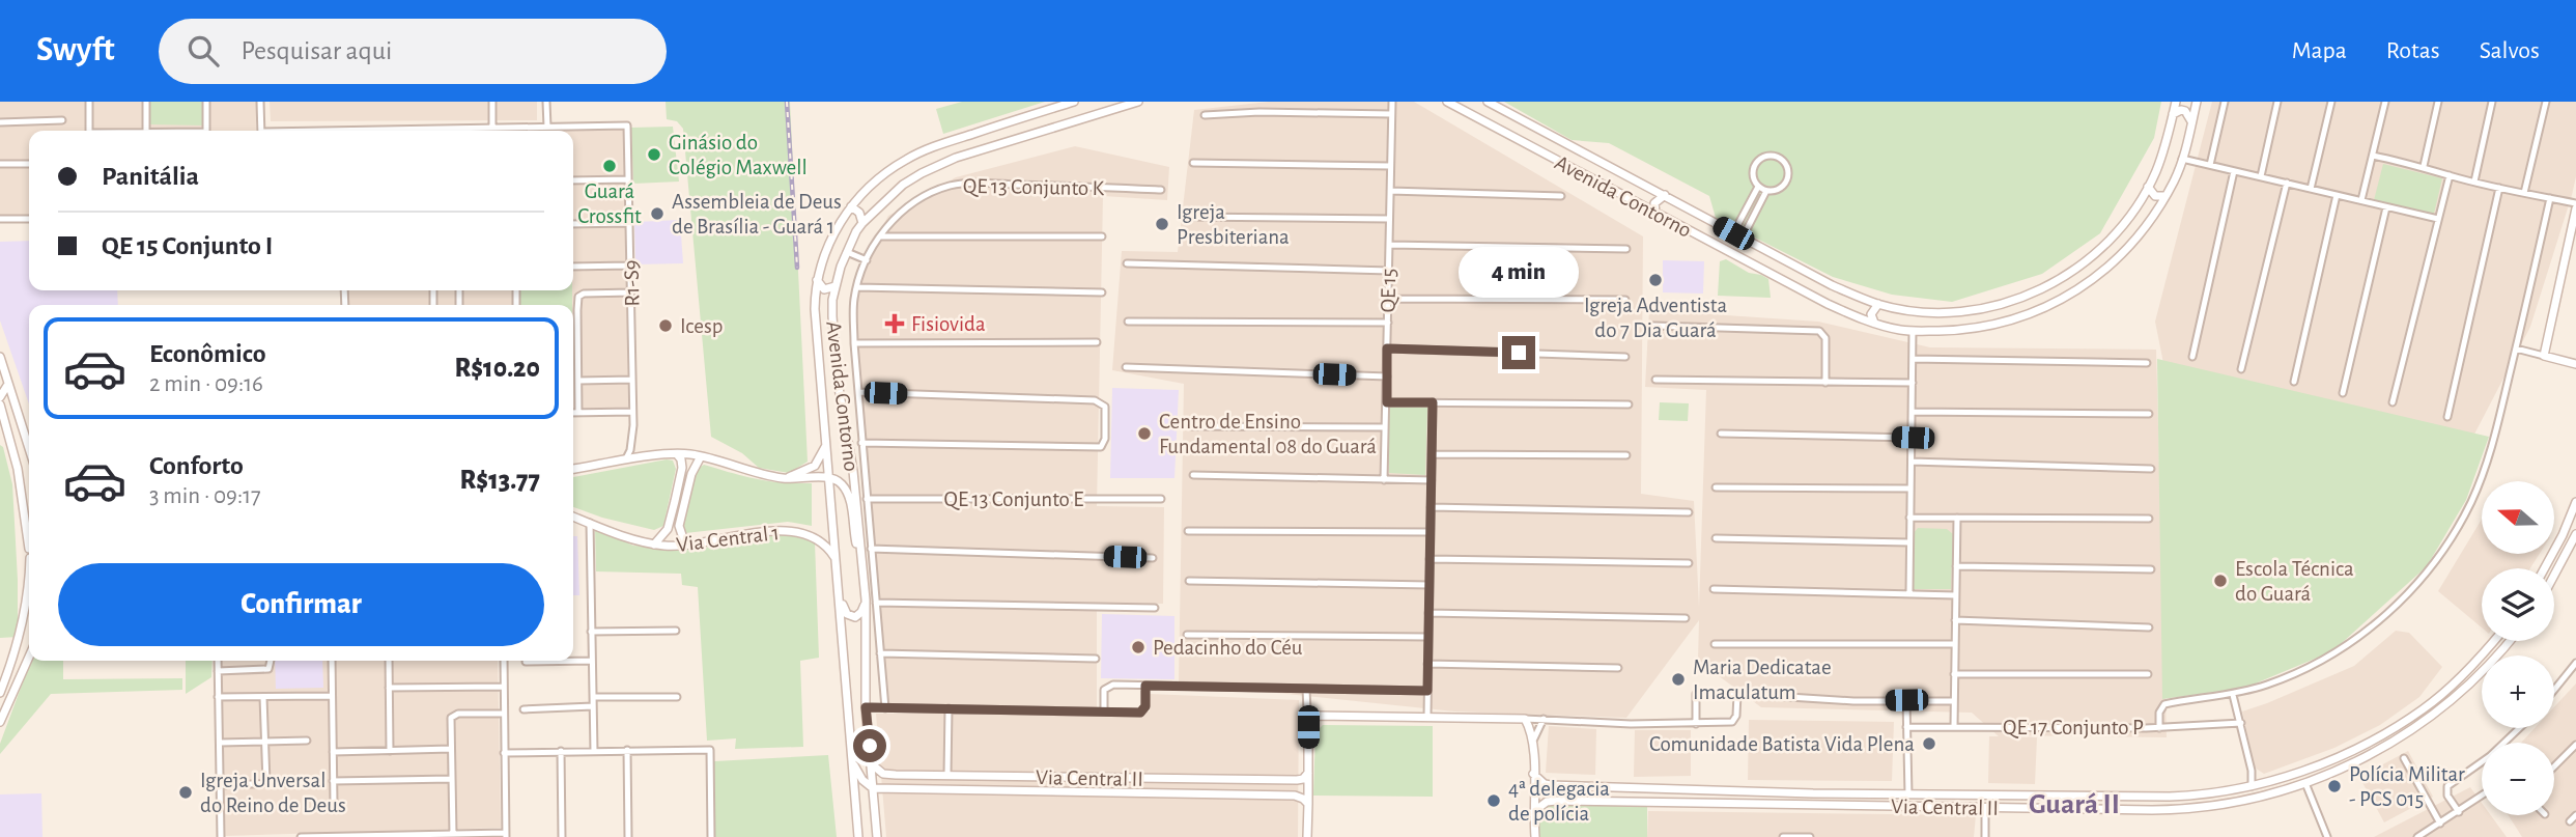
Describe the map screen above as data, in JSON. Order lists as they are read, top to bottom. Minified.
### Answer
{"streets":{"main road":["Avenida Contorno","Via Central 1","Via Central II"],"street":["QE 13 Conjunto K","R1-S9","QE 15","QE 13 Conjunto E","QE 17 Conjunto P"]},"crossings":[["QE 13 Conjunto K","QE 13 Conjunto E"],["Avenida Contorno","Via Central 1"],["Avenida Contorno","Via Central II"]],"districts":["Guará II"],"places":{"other":["Ginásio do Colégio Maxwell","Guará Crossfit","Assembleia de Deus de Brasília - Guará 1","Igreja Presbiteriana","Igreja Adventista do 7 Dia Guará","Icesp","Centro de Ensino Fundamental 08 do Guará","Escola Técnica do Guará","Pedacinho do Céu","Maria Dedicatae Imaculatum","Comunidade Batista Vida Plena","Polícia Militar - PCS 015","Igreja Unversal do Reino de Deus","4ª delegacia de polícia"],"health":["Fisiovida"]},"north":"left","page":{"header":"Swyft","search":"Pesquisar aqui","nav":["Mapa","Rotas","Salvos"],"banner":["Panitália","QE 15 Conjunto I"],"bubble":"4 min","list":[{"name":"Econômico","note":"2 min · 09:16","value":"R$10.20"},{"name":"Conforto","note":"3 min · 09:17","value":"R$13.77"}],"map_buttons":["+","−"],"buttons":"Confirmar"}}
